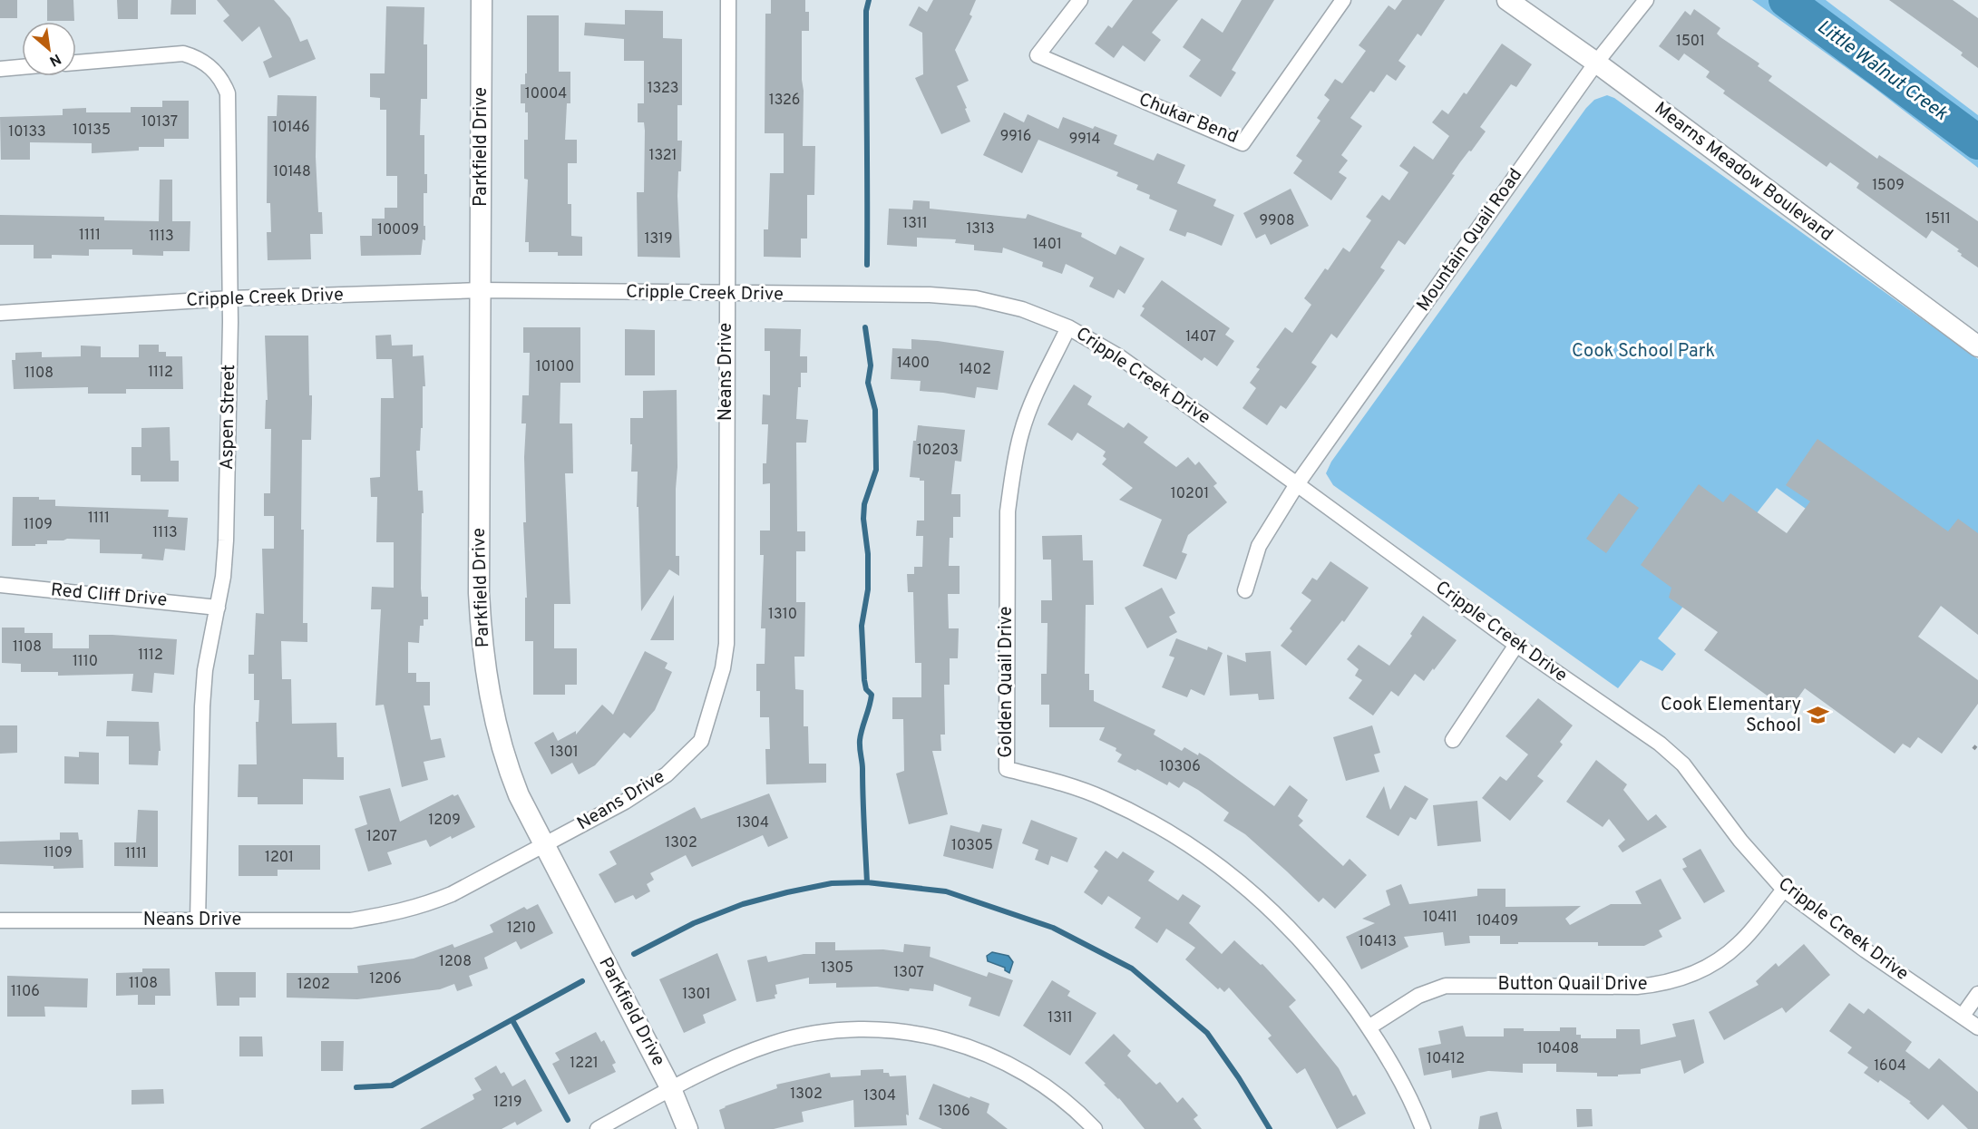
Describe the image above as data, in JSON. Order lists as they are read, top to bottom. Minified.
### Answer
{"streets":{"street":["Chukar Bend","Parkfield Drive","Mearns Meadow Boulevard","Mountain Quail Road","Cripple Creek Drive","Neans Drive","Aspen Street","Red Cliff Drive","Golden Quail Drive","Button Quail Drive"]},"crossings":[["Parkfield Drive","Cripple Creek Drive"],["Parkfield Drive","Neans Drive"],["Mearns Meadow Boulevard","Mountain Quail Road"],["Mountain Quail Road","Cripple Creek Drive"],["Cripple Creek Drive","Neans Drive"],["Cripple Creek Drive","Aspen Street"],["Cripple Creek Drive","Golden Quail Drive"],["Cripple Creek Drive","Button Quail Drive"],["Neans Drive","Aspen Street"],["Aspen Street","Red Cliff Drive"],["Golden Quail Drive","Button Quail Drive"]],"water":["Little Walnut Creek"],"parks":["Cook School Park"],"places":{"school or university":["Cook Elementary School"]},"house_numbers":["1501","1323","10004","1326","10137","10146","10135","10133","9916","9914","1321","10148","1509","1511","9908","1311","1313","10009","1111","1113","1319","1401","1407","1400","10100","1402","1112","1108","10203","10201","1111","1109","1113","1310","1108","1112","1110","1301","10306","1209","1304","1207","1302","10305","1109","1111","1201","10411","10409","1210","10413","1208","1305","1307","1206","1108","1202","1106","1301","1311","10408","10412","1221","1604","1302","1304","1219","1306"],"north":"bottom right"}
